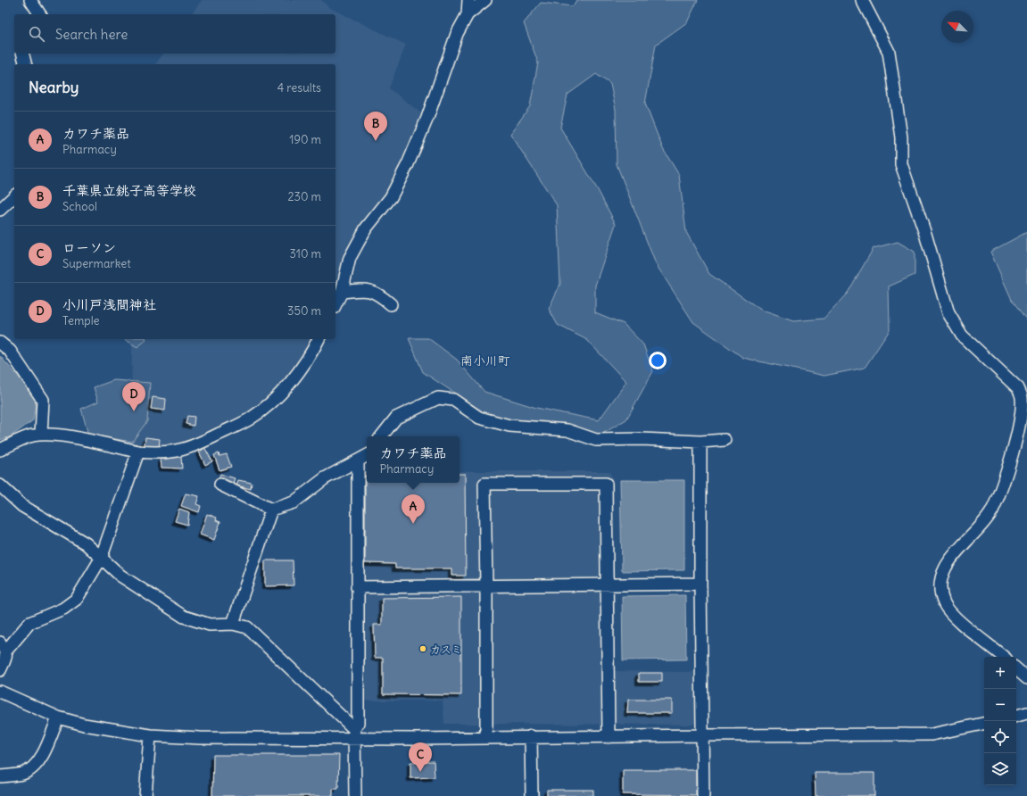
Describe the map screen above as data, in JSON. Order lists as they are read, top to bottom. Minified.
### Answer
{"districts":["南小川町"],"places":["カスミ"],"north":"top left","page":{"search":"Search here","heading":["Nearby","4 results"],"list":[{"mark":"A","name":"カワチ薬品","note":"Pharmacy","value":"190 m"},{"mark":"B","name":"千葉県立銚子高等学校","note":"School","value":"230 m"},{"mark":"C","name":"ローソン","note":"Supermarket","value":"310 m"},{"mark":"D","name":"小川戸浅間神社","note":"Temple","value":"350 m"}],"pins":["B","D","A","C"],"popup":["カワチ薬品","Pharmacy"],"map_buttons":["+","−"]}}
